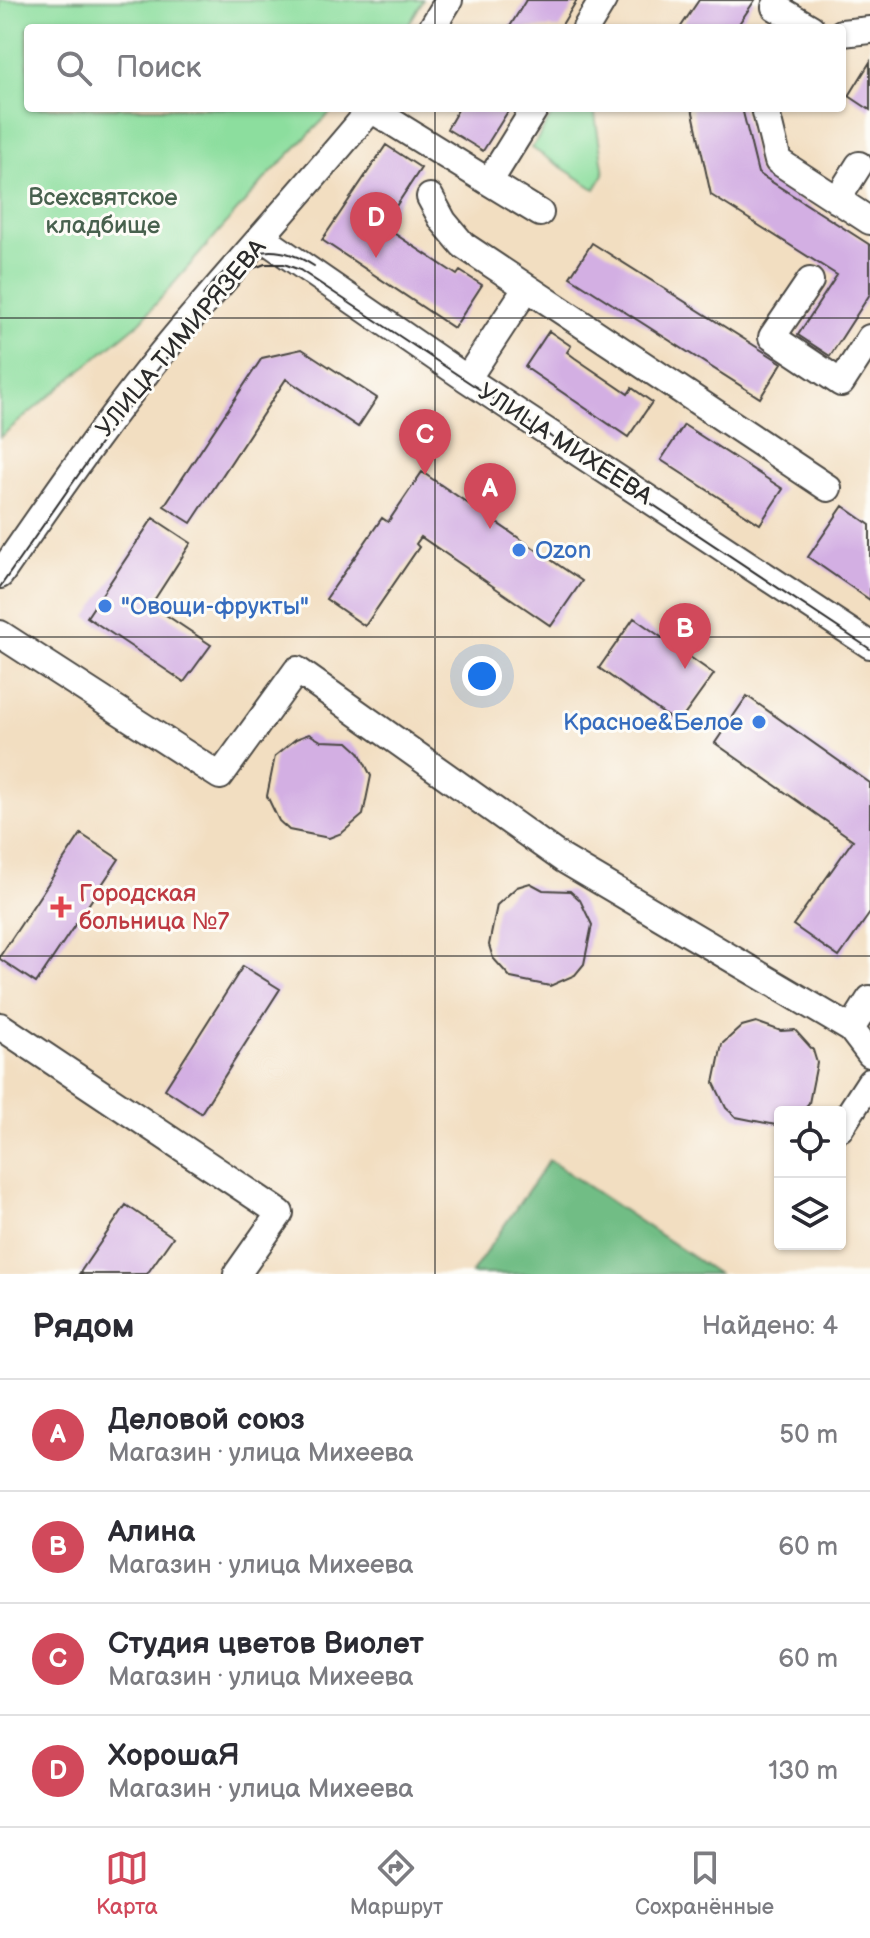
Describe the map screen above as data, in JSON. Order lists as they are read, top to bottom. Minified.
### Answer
{"streets":{"street":["УЛИЦА ТИМИРЯЗЕВА","УЛИЦА МИХЕЕВА"]},"crossings":[["УЛИЦА ТИМИРЯЗЕВА","УЛИЦА МИХЕЕВА"]],"parks":["Всехсвятское кладбище"],"places":{"other":["Ozon","\"Овощи-фрукты\"","Красное&Белое"],"health":["Городская больница №7"]},"page":{"search":"Поиск","pins":["D","C","A","B"],"heading":["Рядом","Найдено: 4"],"list":[{"mark":"A","name":"Деловой союз","note":"Магазин · улица Михеева","value":"50 m"},{"mark":"B","name":"Алина","note":"Магазин · улица Михеева","value":"60 m"},{"mark":"C","name":"Студия цветов Виолет","note":"Магазин · улица Михеева","value":"60 m"},{"mark":"D","name":"ХорошаЯ","note":"Магазин · улица Михеева","value":"130 m"}],"nav":["Карта","Маршрут","Сохранённые"]}}
